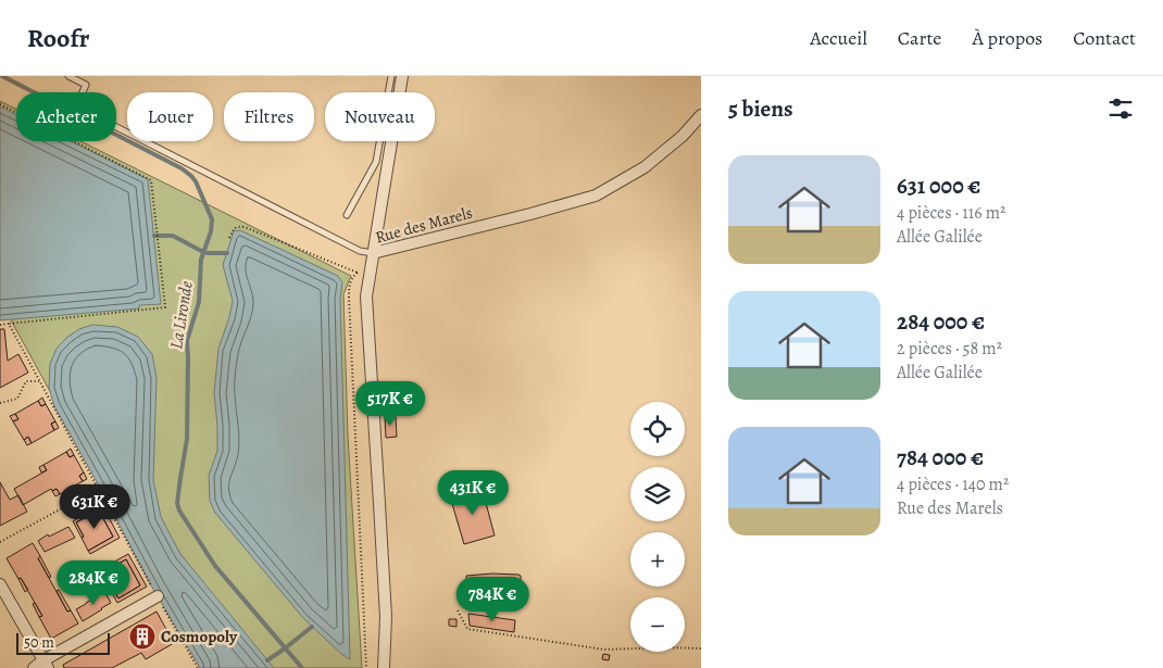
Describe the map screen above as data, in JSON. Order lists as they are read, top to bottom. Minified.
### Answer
{"streets":{"street":["Rue des Marels"]},"water":["La Lironde"],"places":{"building":["Cosmopoly"]},"scale_bar":"50 m","page":{"header":"Roofr","nav":["Accueil","Carte","À propos","Contact"],"heading":"5 biens","chip":["Acheter","Louer","Filtres","Nouveau"],"list":[{"name":"631 000 €","note":"4 pièces · 116 m² · Allée Galilée"},{"name":"284 000 €","note":"2 pièces · 58 m² · Allée Galilée"},{"name":"784 000 €","note":"4 pièces · 140 m² · Rue des Marels"}],"price":["517K €","431K €","631K €","284K €","784K €"],"map_buttons":["+","−"],"scale":"50 m"}}
